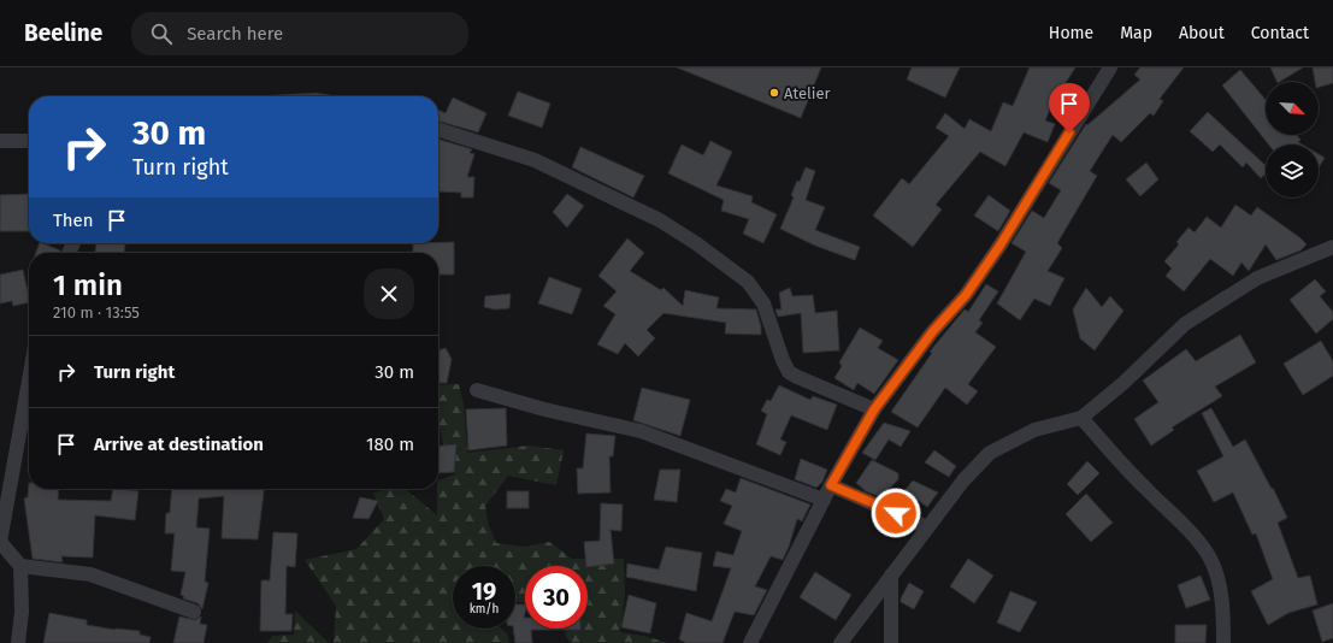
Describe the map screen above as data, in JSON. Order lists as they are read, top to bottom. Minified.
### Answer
{"places":["Atelier"],"north":"bottom right","page":{"header":"Beeline","search":"Search here","nav":["Home","Map","About","Contact"],"turn":["30 m","Turn right"],"then":"Then","heading":["1 min","210 m · 13:55"],"list":[{"name":"Turn right","value":"30 m"},{"name":"Arrive at destination","value":"180 m"}],"speed":"19 km/h","limit":"30"}}
